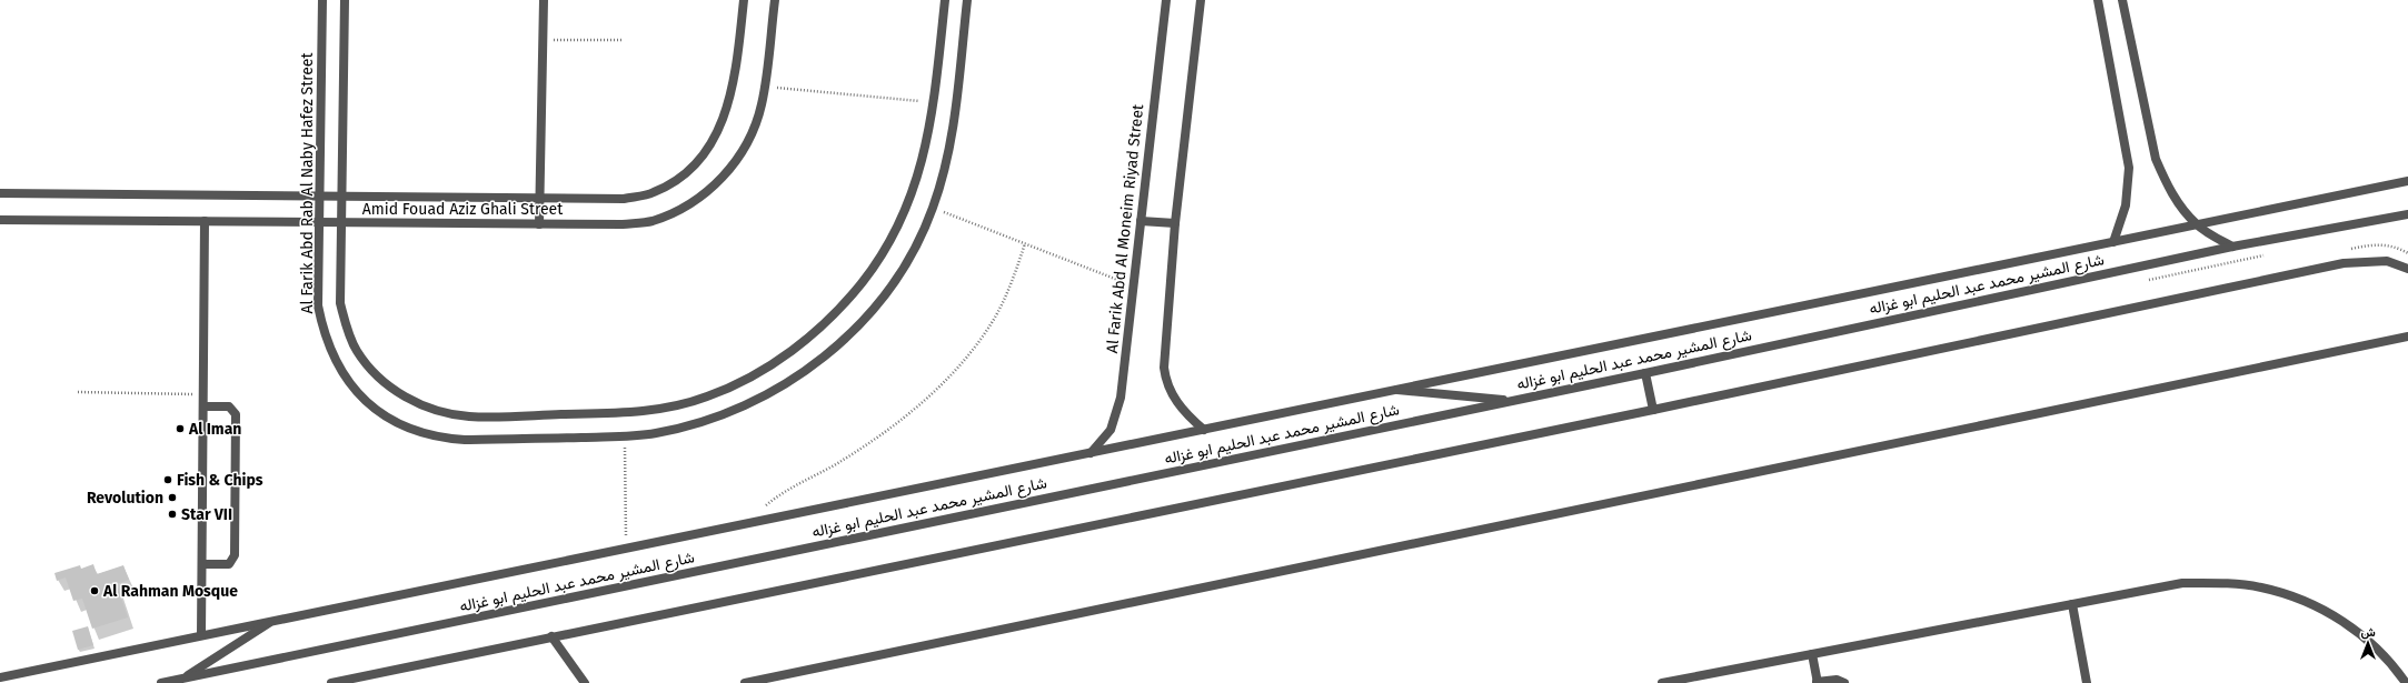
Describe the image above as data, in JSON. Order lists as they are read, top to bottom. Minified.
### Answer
{"streets":{"street":["Al Farik Abd Rab Al Naby Hafez Street","Amid Fouad Aziz Ghali Street","Al Farik Abd Al Moneim Riyad Street","شارع المشير محمد عبد الحليم ابو غزاله"]},"crossings":[["Al Farik Abd Rab Al Naby Hafez Street","Amid Fouad Aziz Ghali Street"]],"places":["Al Iman","Fish & Chips","Revolution","Star VII","Al Rahman Mosque"],"north":"top"}
